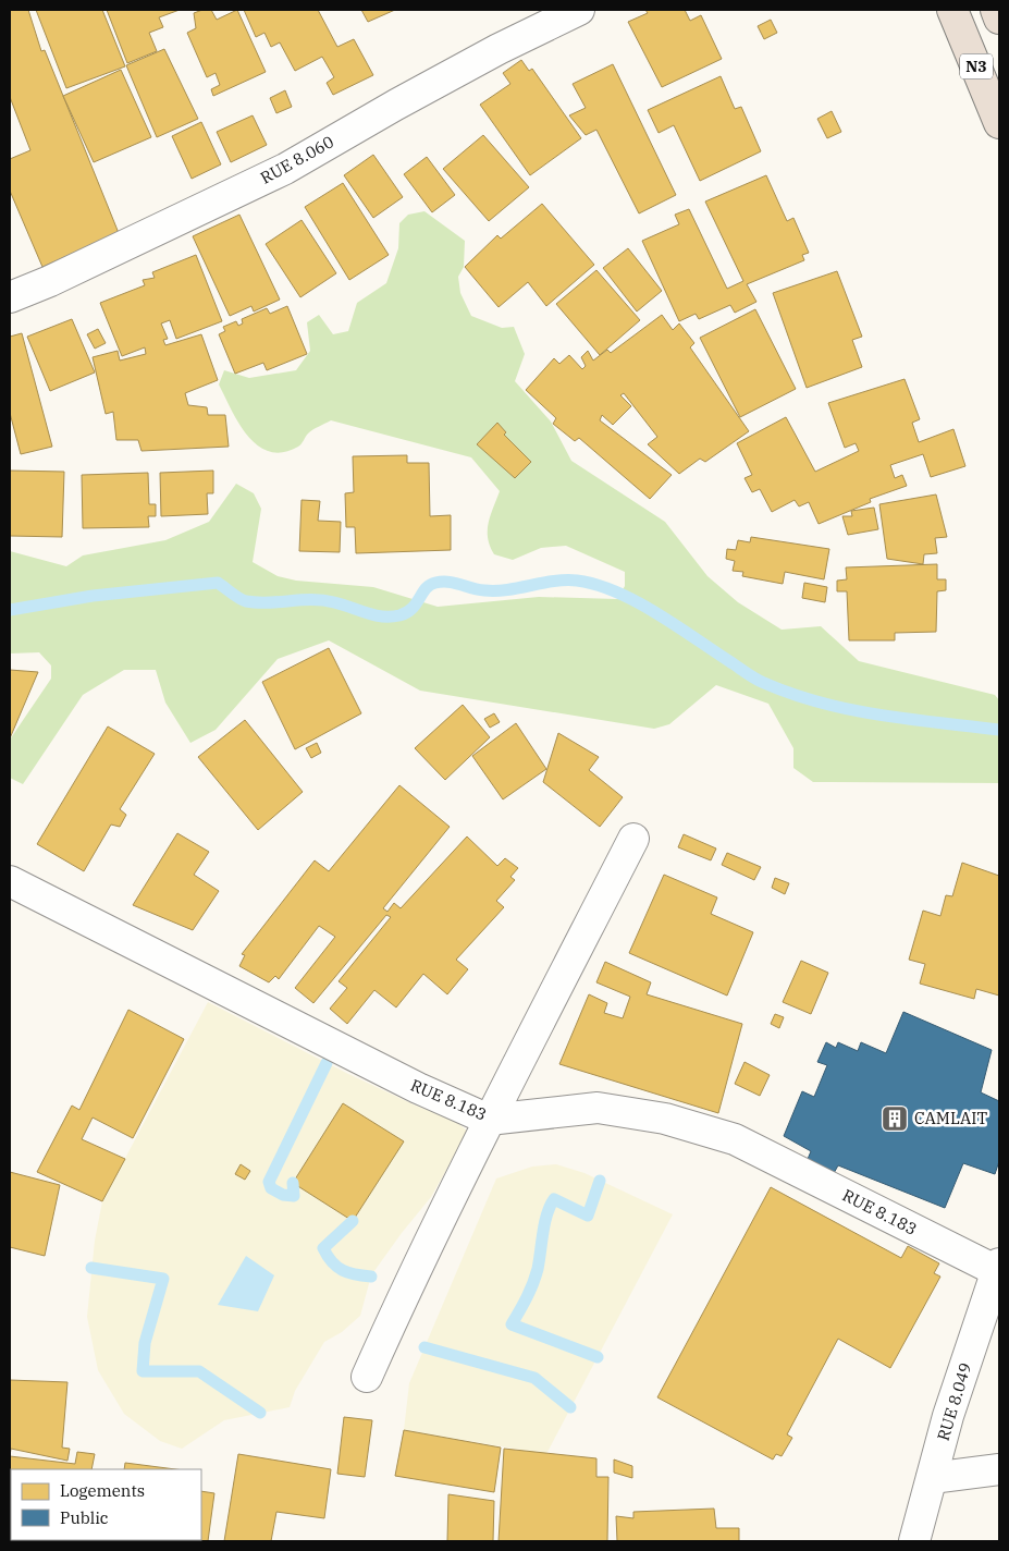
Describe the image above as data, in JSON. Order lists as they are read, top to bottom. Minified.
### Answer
{"streets":{"highway":["N3"],"street":["RUE 8.060","RUE 8.183","RUE 8.049"]},"crossings":[["RUE 8.183","RUE 8.049"]],"places":{"building":["CAMLAIT"]},"legend":["Logements","Public"]}
